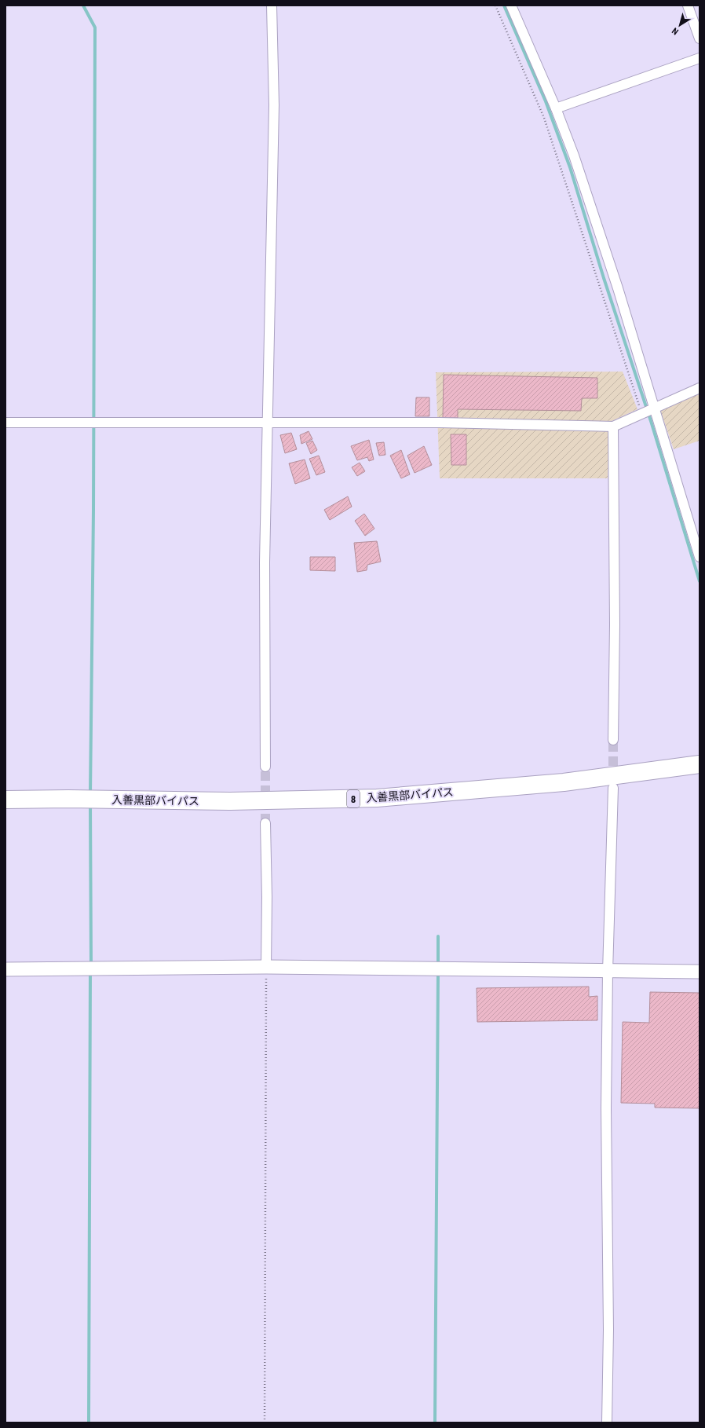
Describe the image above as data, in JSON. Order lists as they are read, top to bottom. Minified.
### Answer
{"streets":{"highway":["入善黒部バイパス","8"]},"north":"bottom left"}
